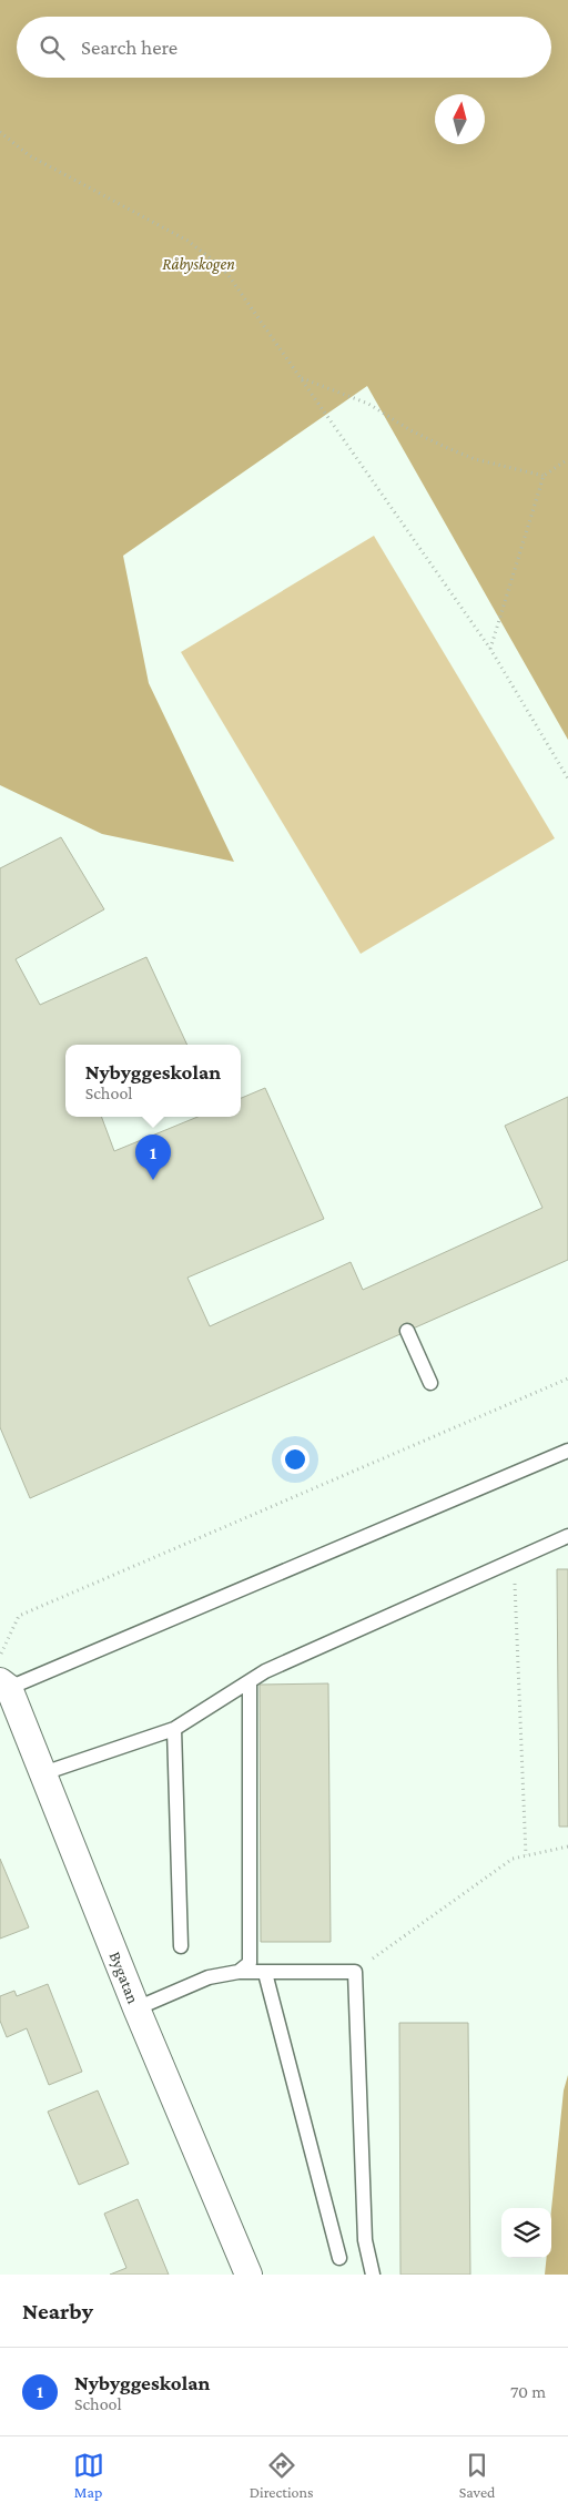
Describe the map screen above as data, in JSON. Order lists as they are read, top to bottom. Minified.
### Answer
{"streets":{"street":["Bygatan"]},"parks":["Råbyskogen"],"north":"top","page":{"search":"Search here","popup":["Nybyggeskolan","School"],"pins":"1","heading":"Nearby","list":[{"mark":"1","name":"Nybyggeskolan","note":"School","value":"70 m"}],"nav":["Map","Directions","Saved"]}}
